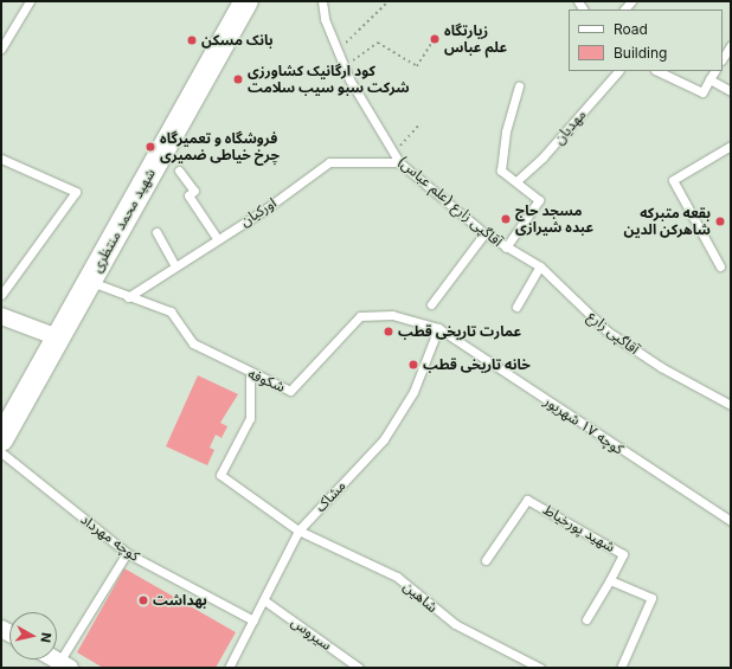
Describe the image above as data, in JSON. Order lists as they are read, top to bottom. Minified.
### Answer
{"streets":{"main road":["شهید محمد منتظری"],"lane":["مهدیان","آقاگپی زارع (علم عباس)","اورکیان","آقاگپی زارع","شکوفه","کوچه ۱۷ شهریور","مشاک","شهید پورخیاط","کوچه مهرداد","شاهین","سیروس"]},"crossings":[["آقاگپی زارع (علم عباس)","اورکیان"],["آقاگپی زارع (علم عباس)","آقاگپی زارع"],["اورکیان","شکوفه"],["شهید محمد منتظری","شکوفه"],["شکوفه","کوچه ۱۷ شهریور"],["شکوفه","مشاک"],["شکوفه","شاهین"],["کوچه ۱۷ شهریور","مشاک"],["مشاک","کوچه مهرداد"],["مشاک","شاهین"],["مشاک","سیروس"]],"places":["زيارتگاه علم عباس","بانک مسکن","کود ارگانیک کشاورزی شرکت سبو سیب سلامت","فروشگاه و تعمیرگاه چرخ خیاطی ضمیری","مسجد حاج عبده شیرازی","بقعه متبرکه شاهرکن الدین","عمارت تاریخی قطب","خانه تاریخی قطب","بهداشت"],"legend":["Road","Building"],"north":"right"}
